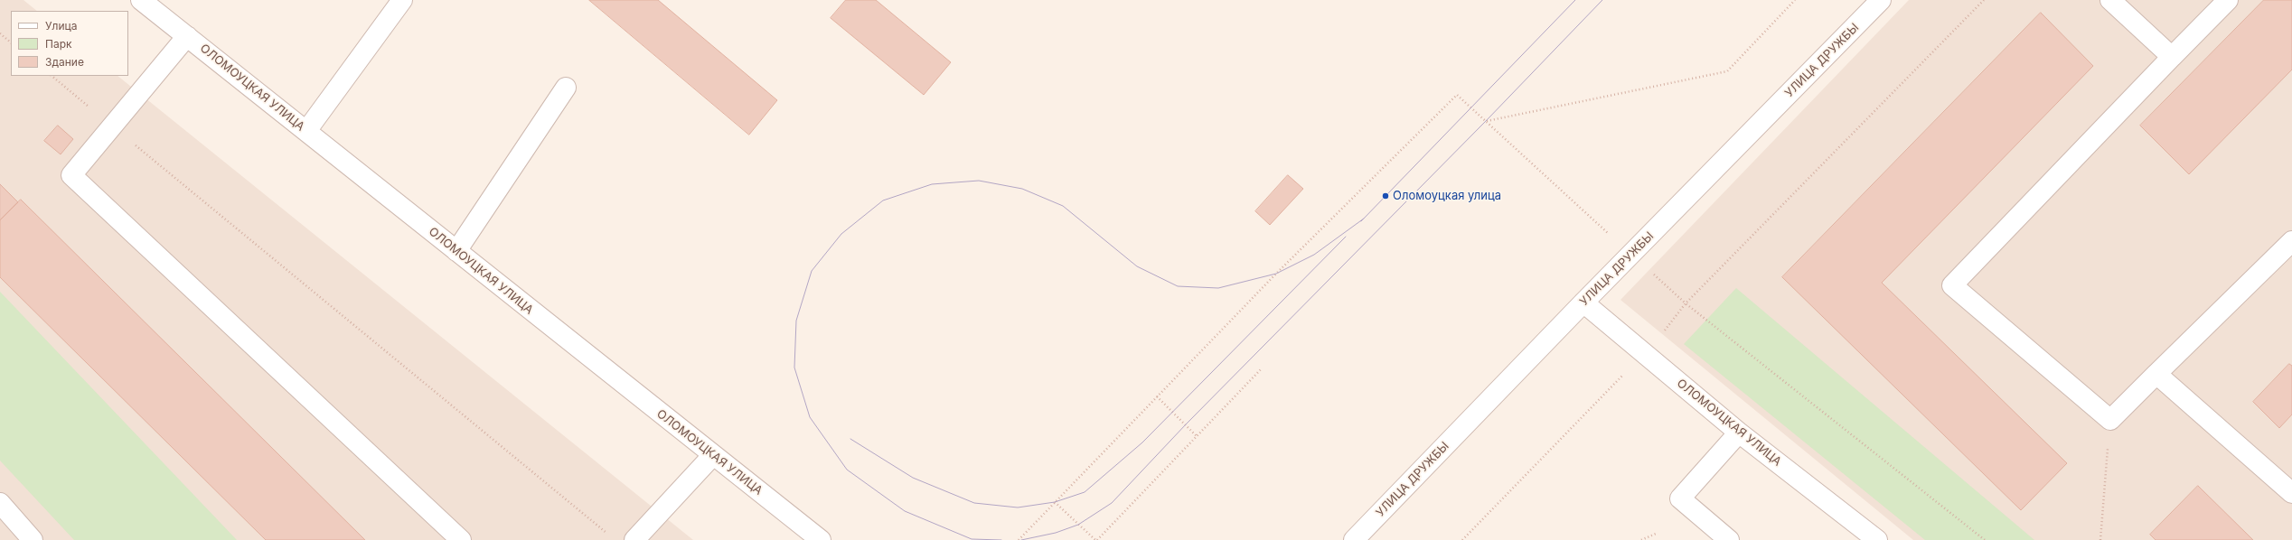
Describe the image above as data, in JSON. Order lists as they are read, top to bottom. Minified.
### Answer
{"streets":{"street":["УЛИЦА ДРУЖБЫ","ОЛОМОУЦКАЯ УЛИЦА"]},"crossings":[["УЛИЦА ДРУЖБЫ","ОЛОМОУЦКАЯ УЛИЦА"]],"places":["Оломоуцкая улица"],"legend":["Улица","Парк","Здание"]}
